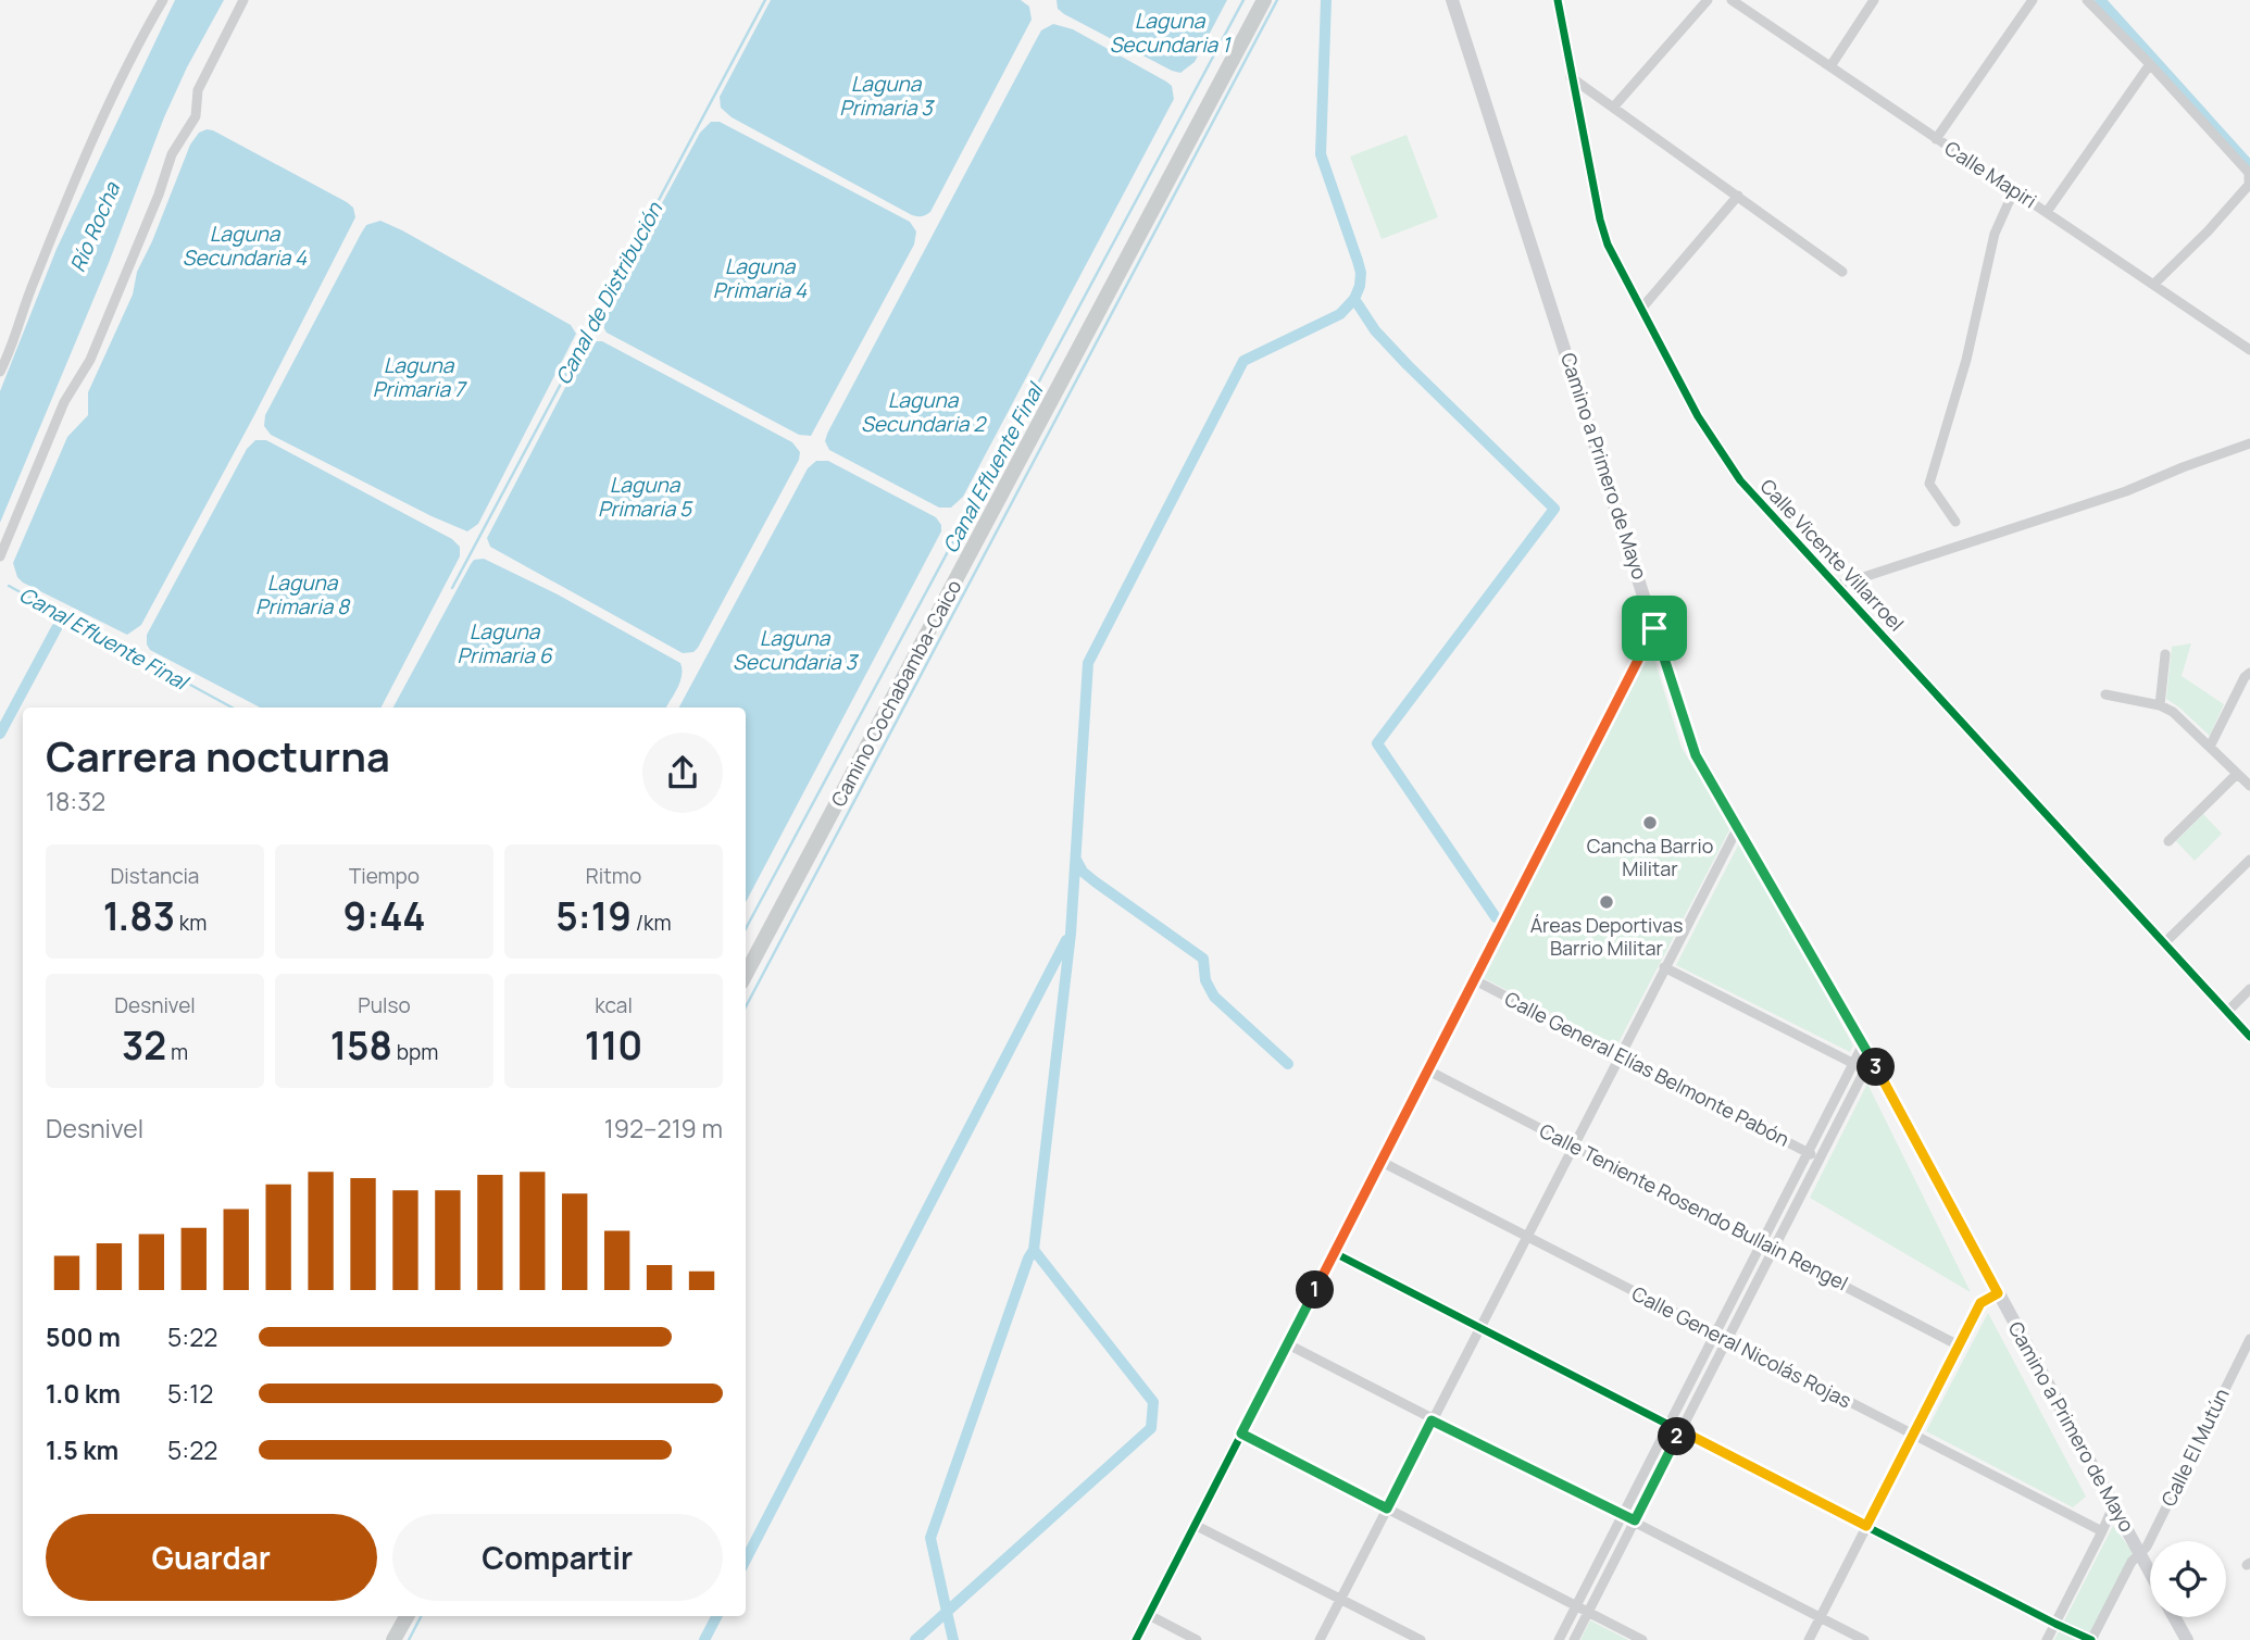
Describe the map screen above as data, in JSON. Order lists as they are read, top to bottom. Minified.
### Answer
{"streets":{"main road":["Camino a Primero de Mayo","Camino Cochabamba-Caico"],"street":["Calle Mapiri","Calle Vicente Villarroel","Calle General Elías Belmonte Pabón","Calle Teniente Rosendo Bullain Rengel","Calle General Nicolás Rojas","Calle El Mutún"]},"crossings":[["Camino a Primero de Mayo","Calle El Mutún"]],"water":["Laguna Secundaria 1","Laguna Primaria 3","Río Rocha","Laguna Secundaria 4","Laguna Primaria 4","Canal de Distribución","Laguna Primaria 7","Laguna Secundaria 2","Canal Efluente Final","Laguna Primaria 5","Laguna Primaria 8","Laguna Primaria 6","Laguna Secundaria 3"],"places":["Cancha Barrio Militar","Áreas Deportivas Barrio Militar"],"page":{"heading":["Carrera nocturna","18:32"],"stats":[["Distancia","1.83 km"],["Tiempo","9:44"],["Ritmo","5:19 /km"],["Desnivel","32 m"],["Pulso","158 bpm"],["kcal","110"]],"pins":["3","1","2"],"chart":["Desnivel","192–219 m"],"list":[{"name":"500 m","note":"5:22"},{"name":"1.0 km","note":"5:12"},{"name":"1.5 km","note":"5:22"}],"buttons":["Guardar","Compartir"]}}
